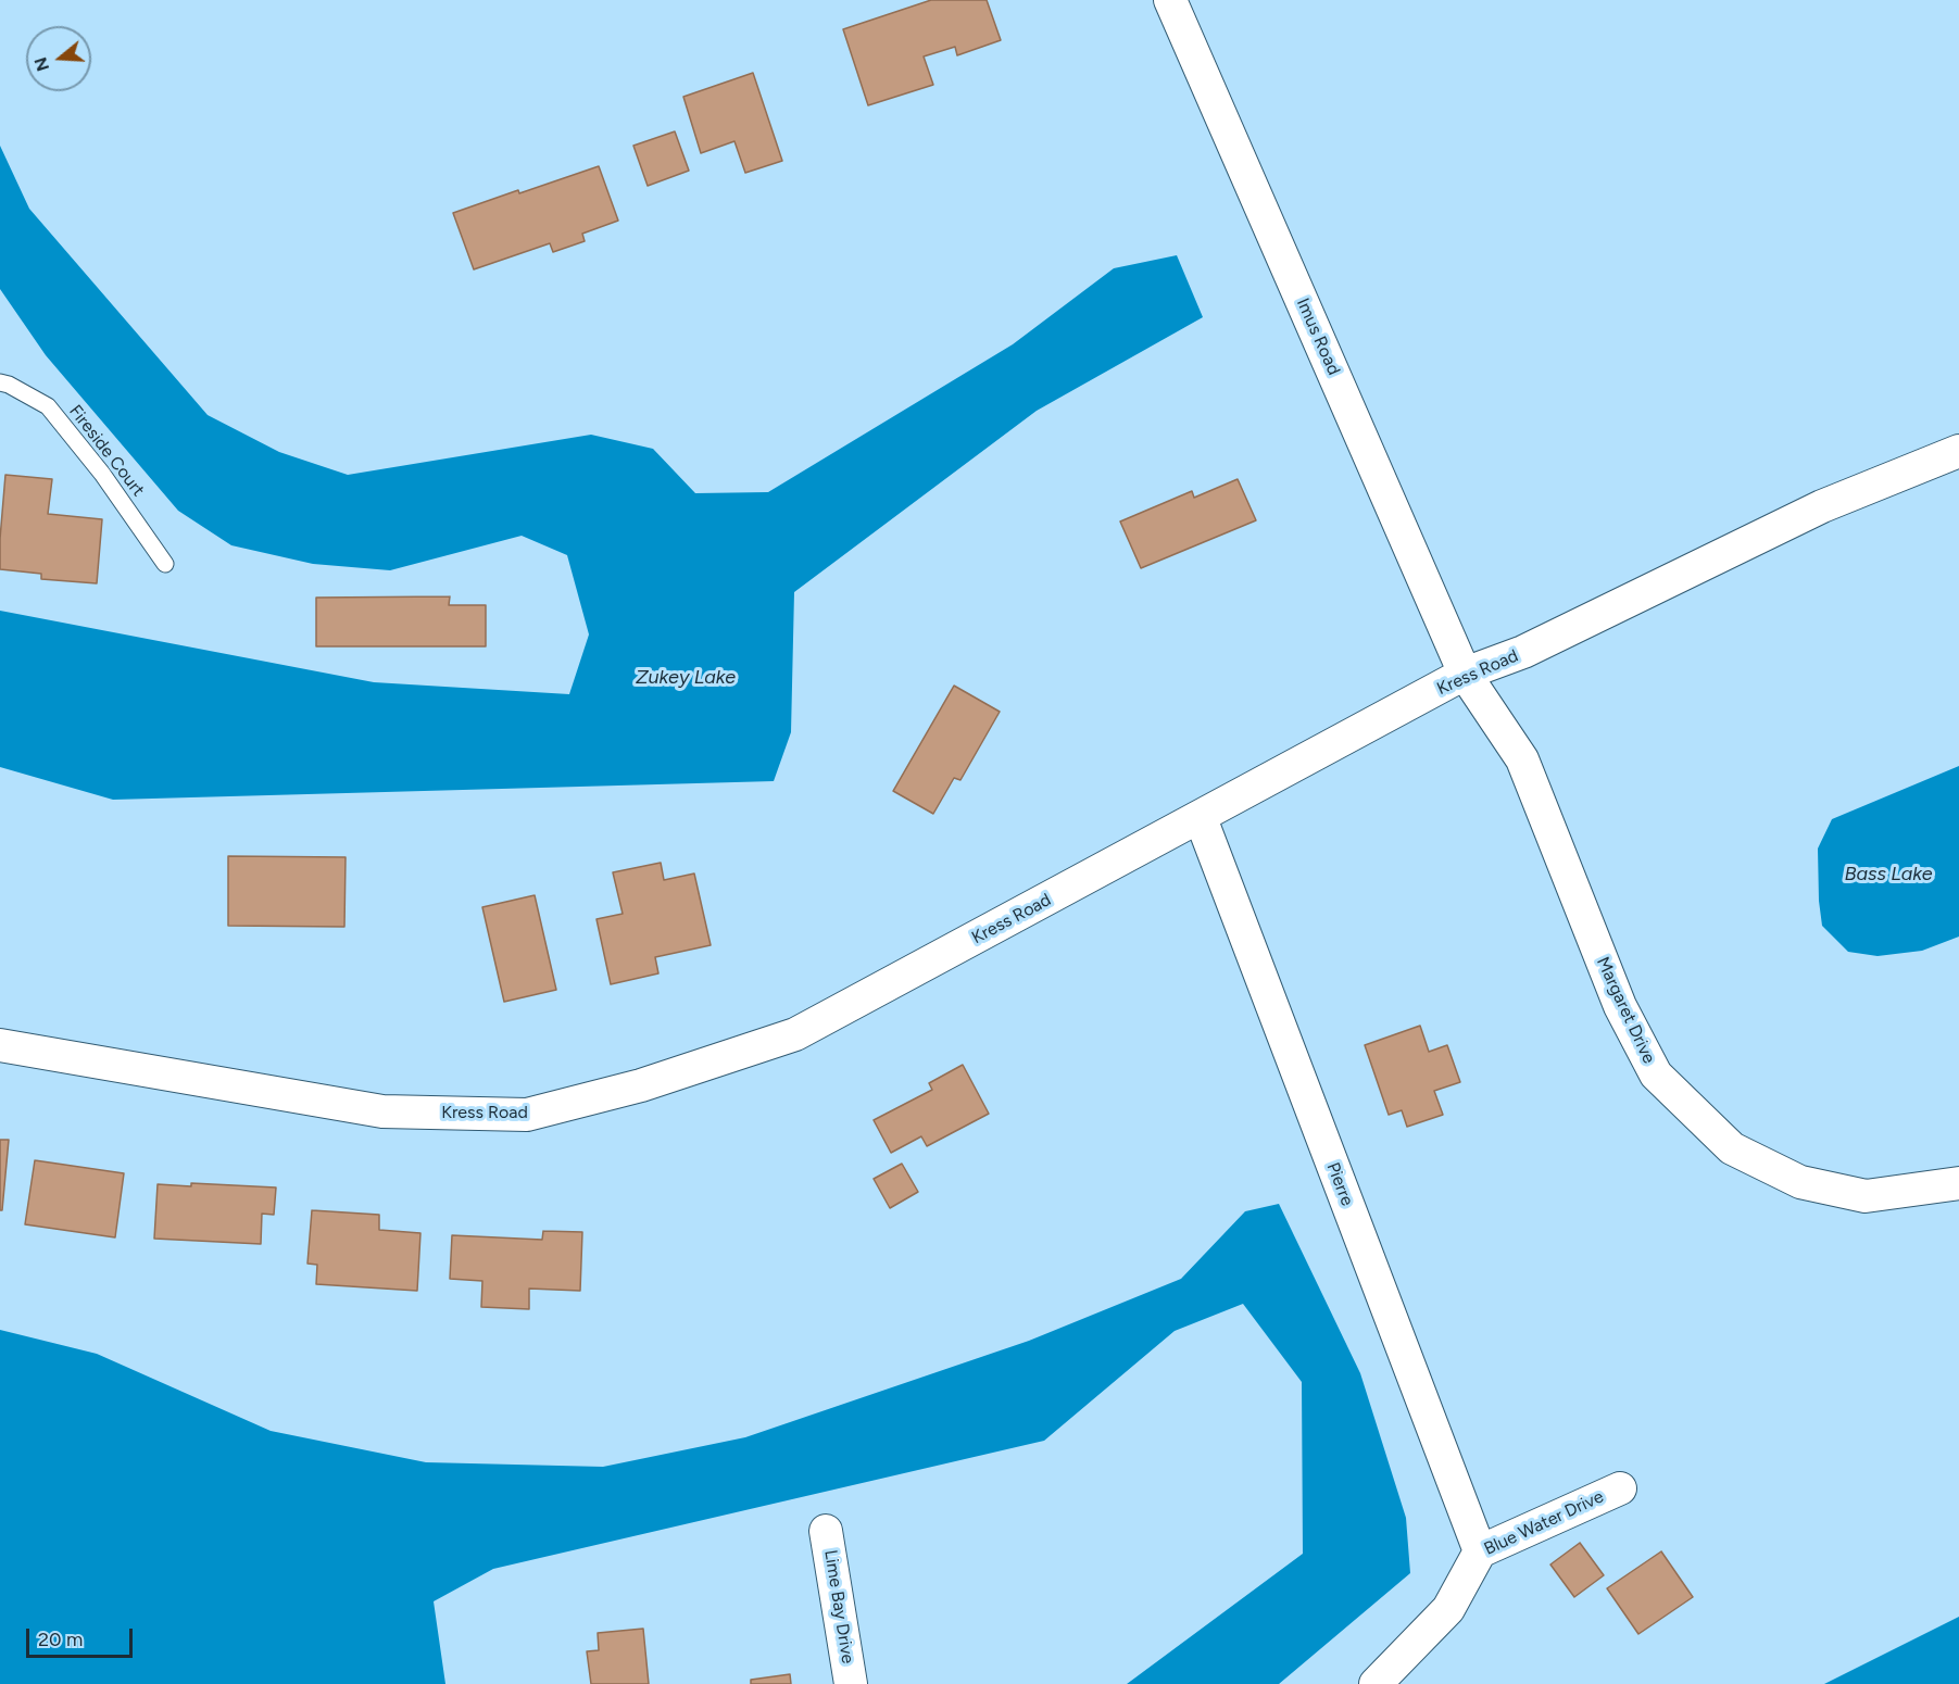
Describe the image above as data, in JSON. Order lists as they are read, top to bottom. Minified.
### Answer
{"streets":{"street":["Imus Road","Kress Road","Margaret Drive","Pierre","Blue Water Drive","Lime Bay Drive"],"lane":["Fireside Court"]},"crossings":[["Imus Road","Kress Road"],["Imus Road","Margaret Drive"],["Kress Road","Margaret Drive"],["Kress Road","Pierre"],["Pierre","Blue Water Drive"]],"water":["Zukey Lake","Bass Lake"],"scale_bar":"20 m","north":"left"}
